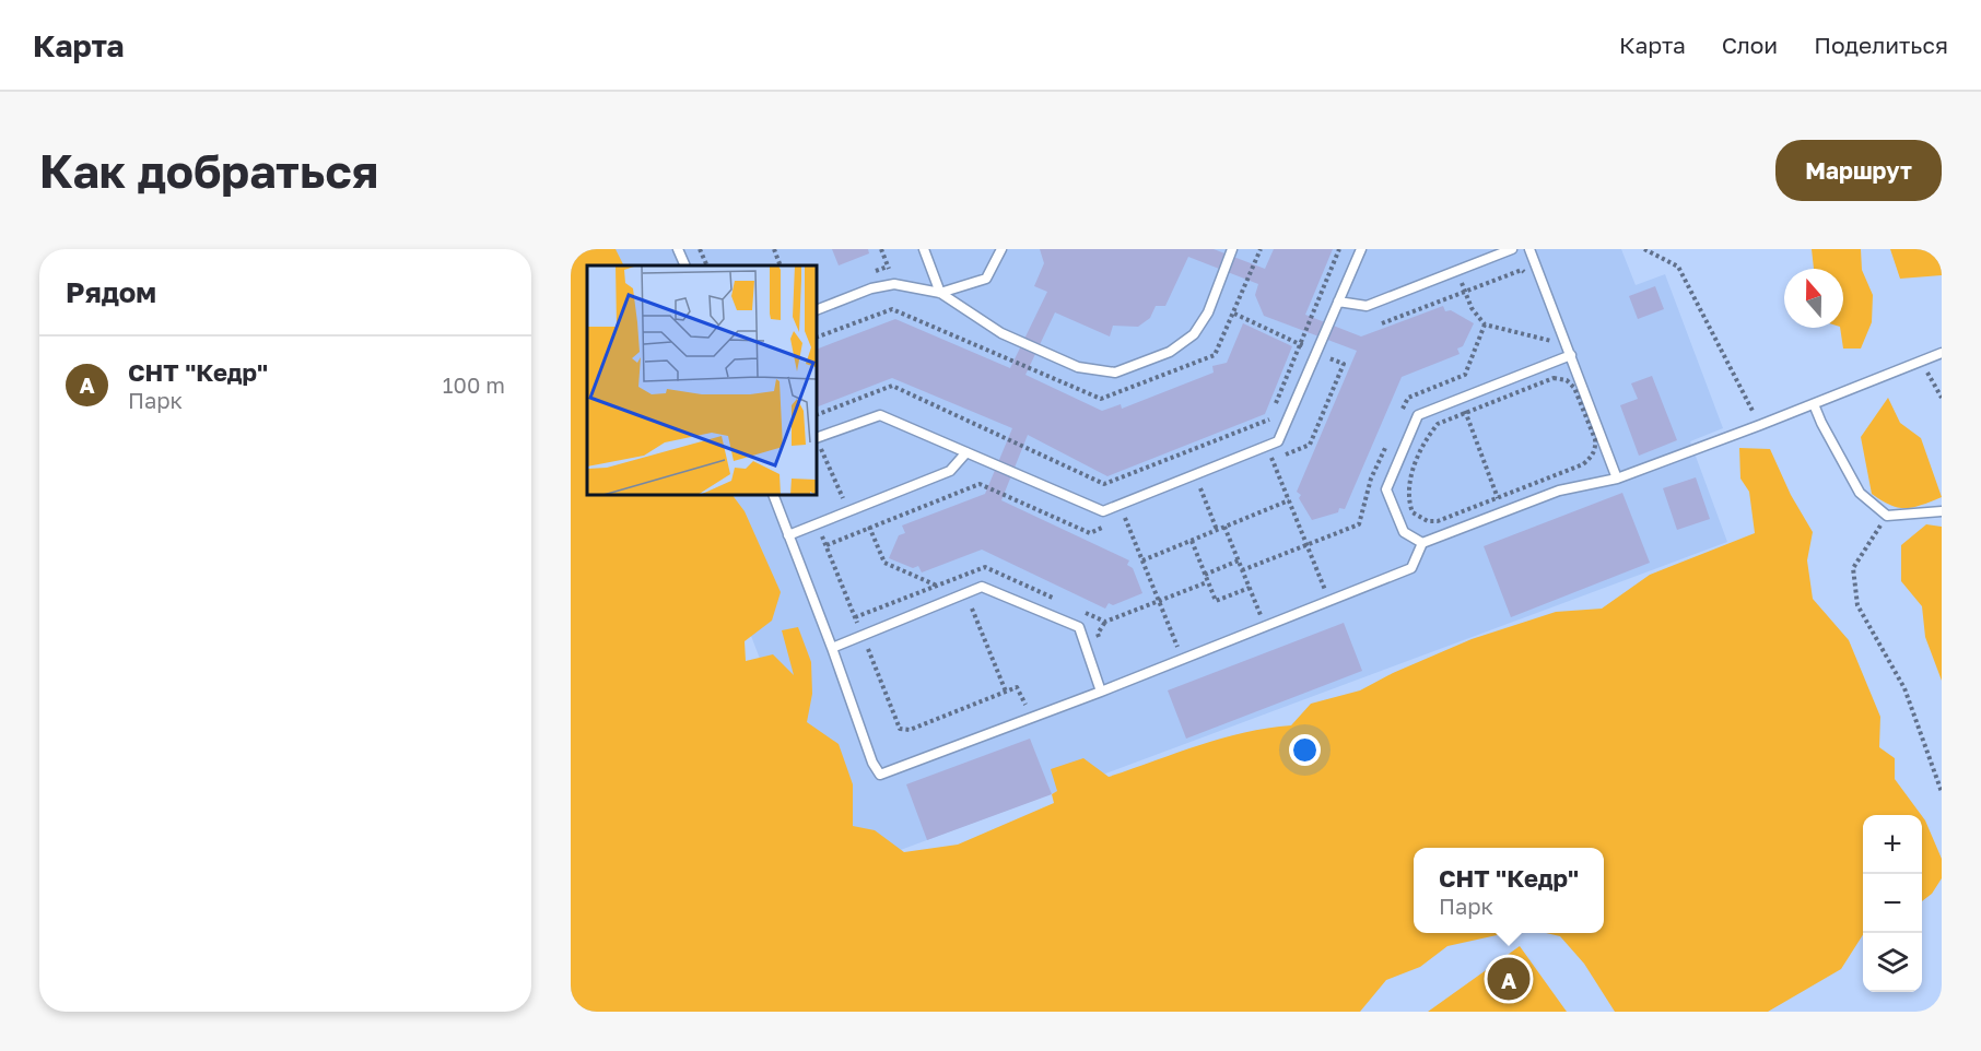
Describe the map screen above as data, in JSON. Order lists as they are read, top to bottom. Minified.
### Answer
{"north":"top","page":{"header":"Карта","nav":["Карта","Слои","Поделиться"],"buttons":"Маршрут","title":"Как добраться","heading":"Рядом","list":[{"mark":"A","name":"СНТ \"Кедр\"","note":"Парк","value":"100 m"}],"map_buttons":["+","−"],"popup":["СНТ \"Кедр\"","Парк"],"pins":"A"}}
